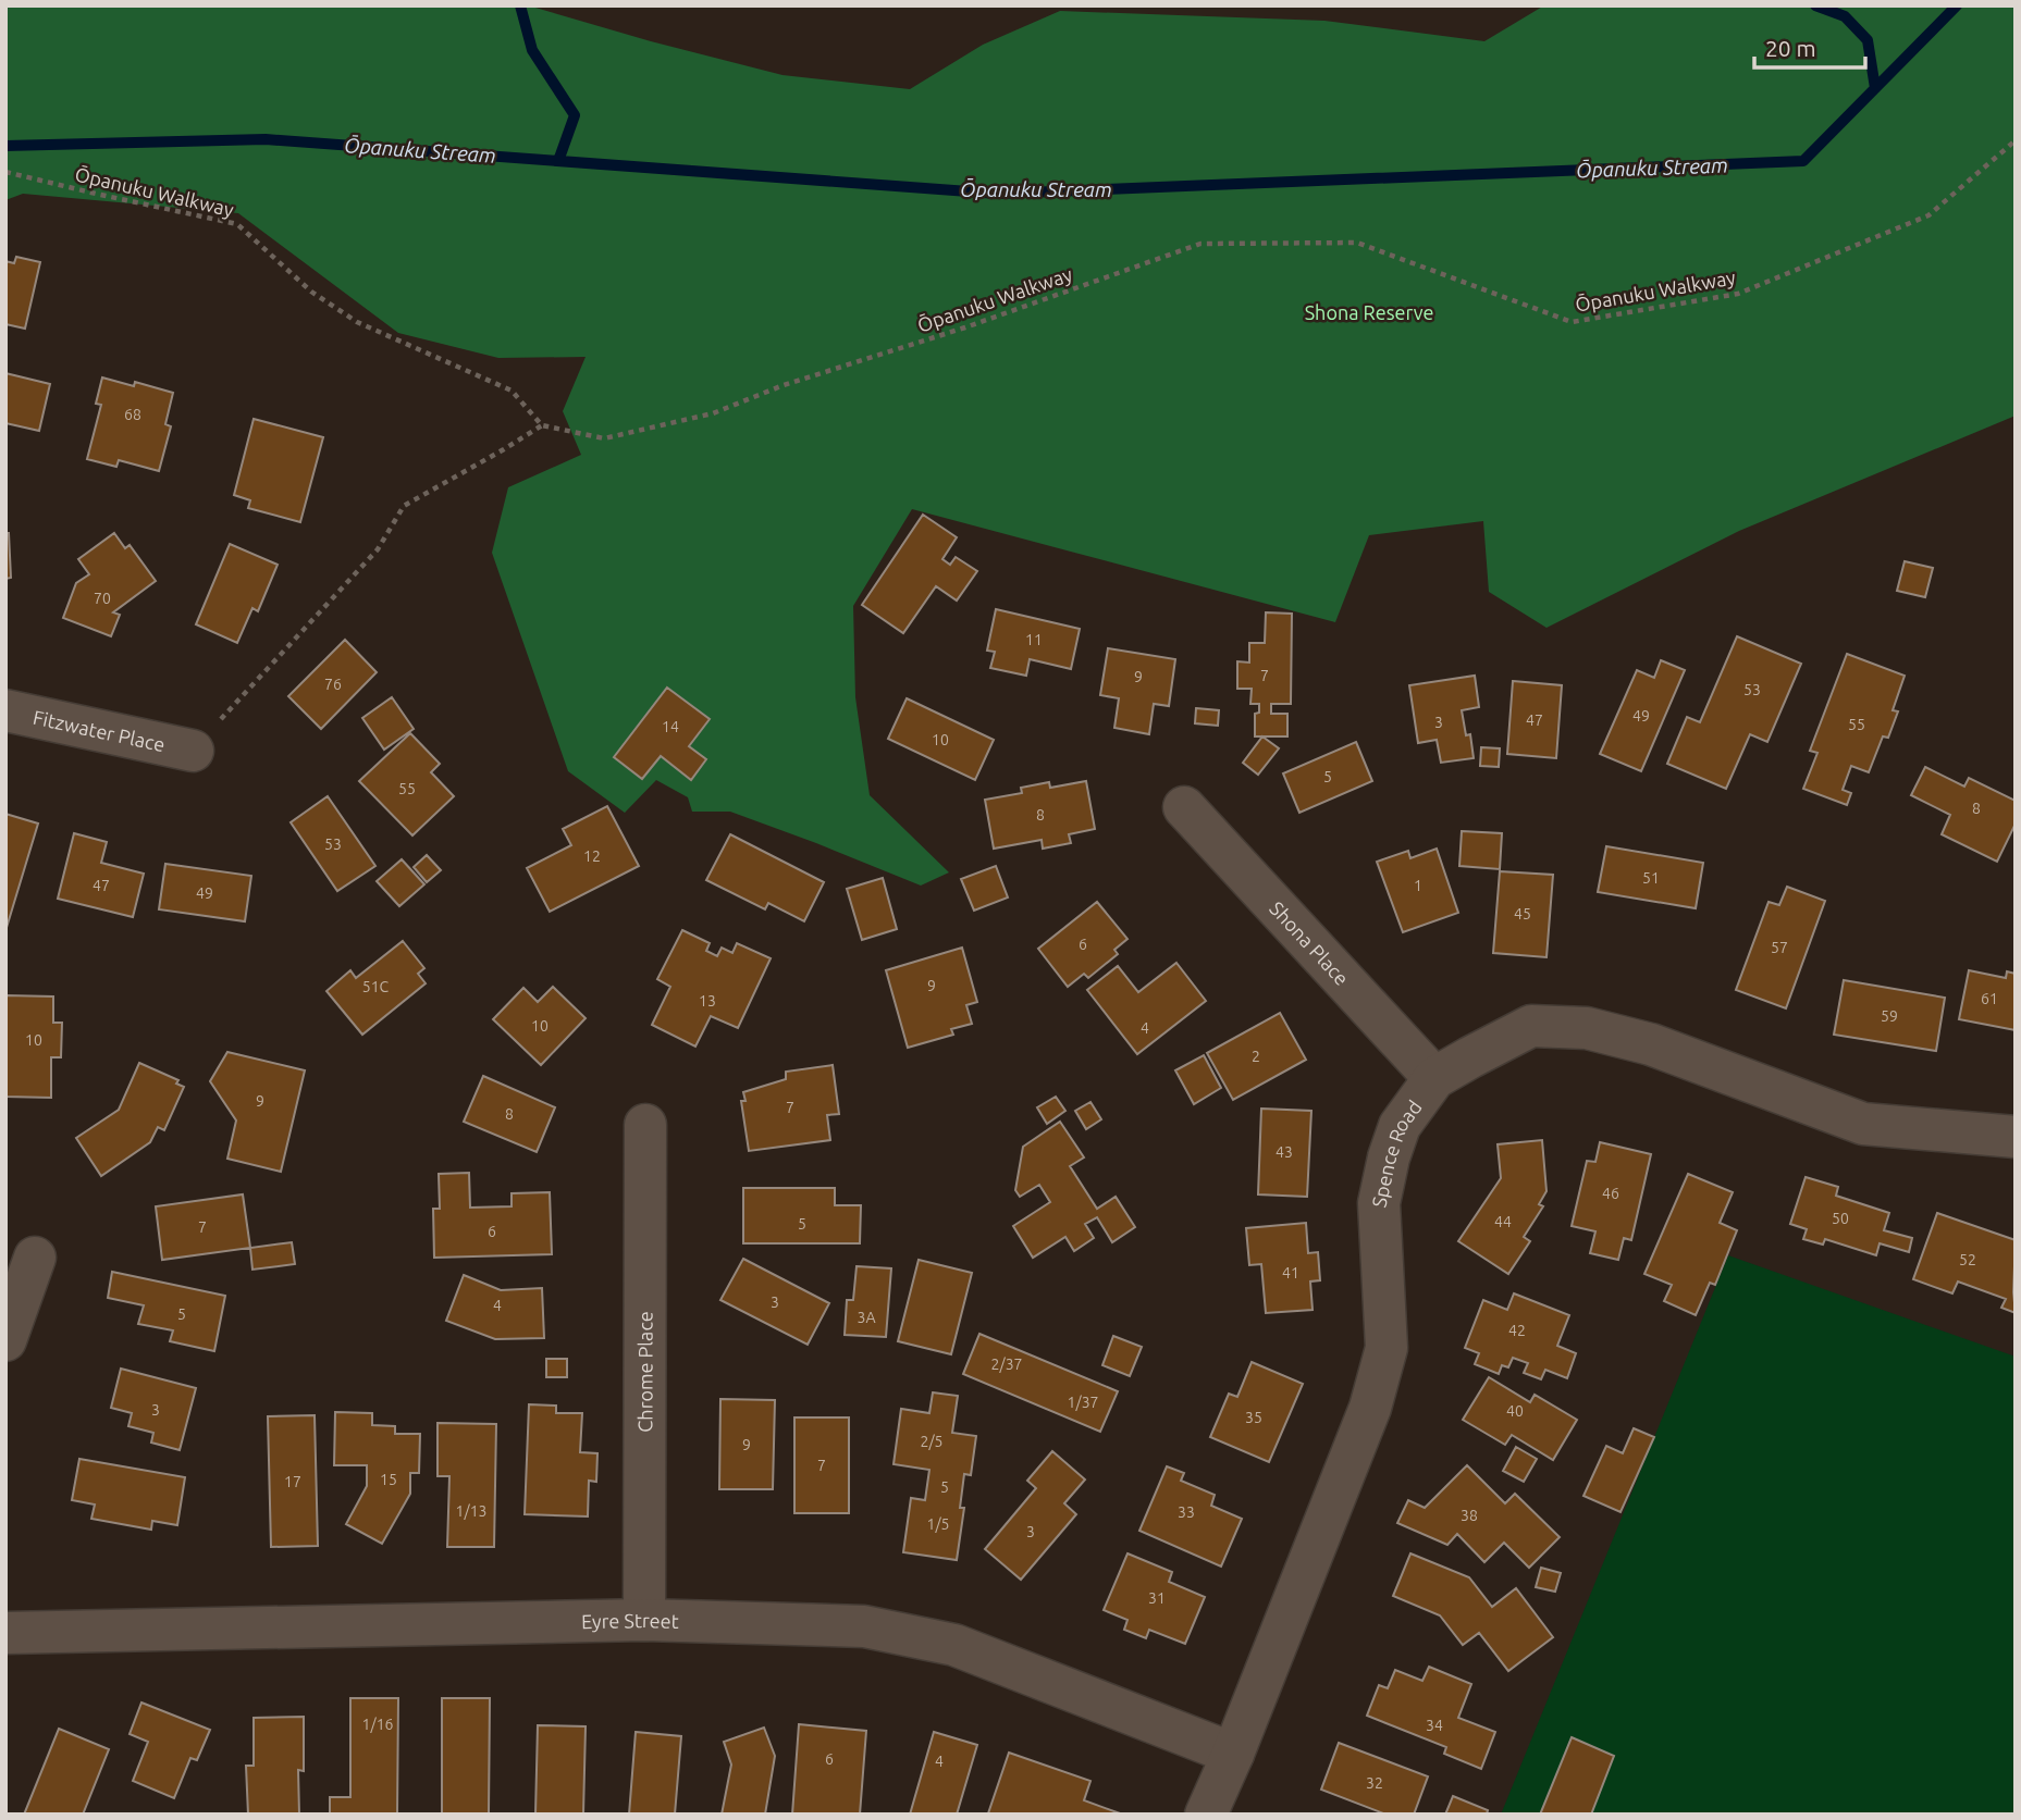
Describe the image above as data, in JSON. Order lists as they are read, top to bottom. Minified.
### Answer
{"streets":{"street":["Fitzwater Place","Shona Place","Spence Road","Chrome Place","Eyre Street"],"path":["Ōpanuku Walkway"]},"crossings":[["Shona Place","Spence Road"],["Spence Road","Eyre Street"],["Chrome Place","Eyre Street"]],"water":["Ōpanuku Stream"],"parks":["Shona Reserve"],"house_numbers":["68","70","11","7","9","76","53","49","47","3","55","14","10","5","55","8","8","53","12","51","47","1","49","45","6","57","9","51C","61","13","59","10","4","10","2","9","7","8","43","46","50","44","5","7","6","52","41","3","4","5","3A","42","2/37","1/37","3","40","35","2/5","9","7","15","17","5","1/13","33","38","1/5","3","31","1/16","34","6","4","32"],"scale_bar":"20 m"}
